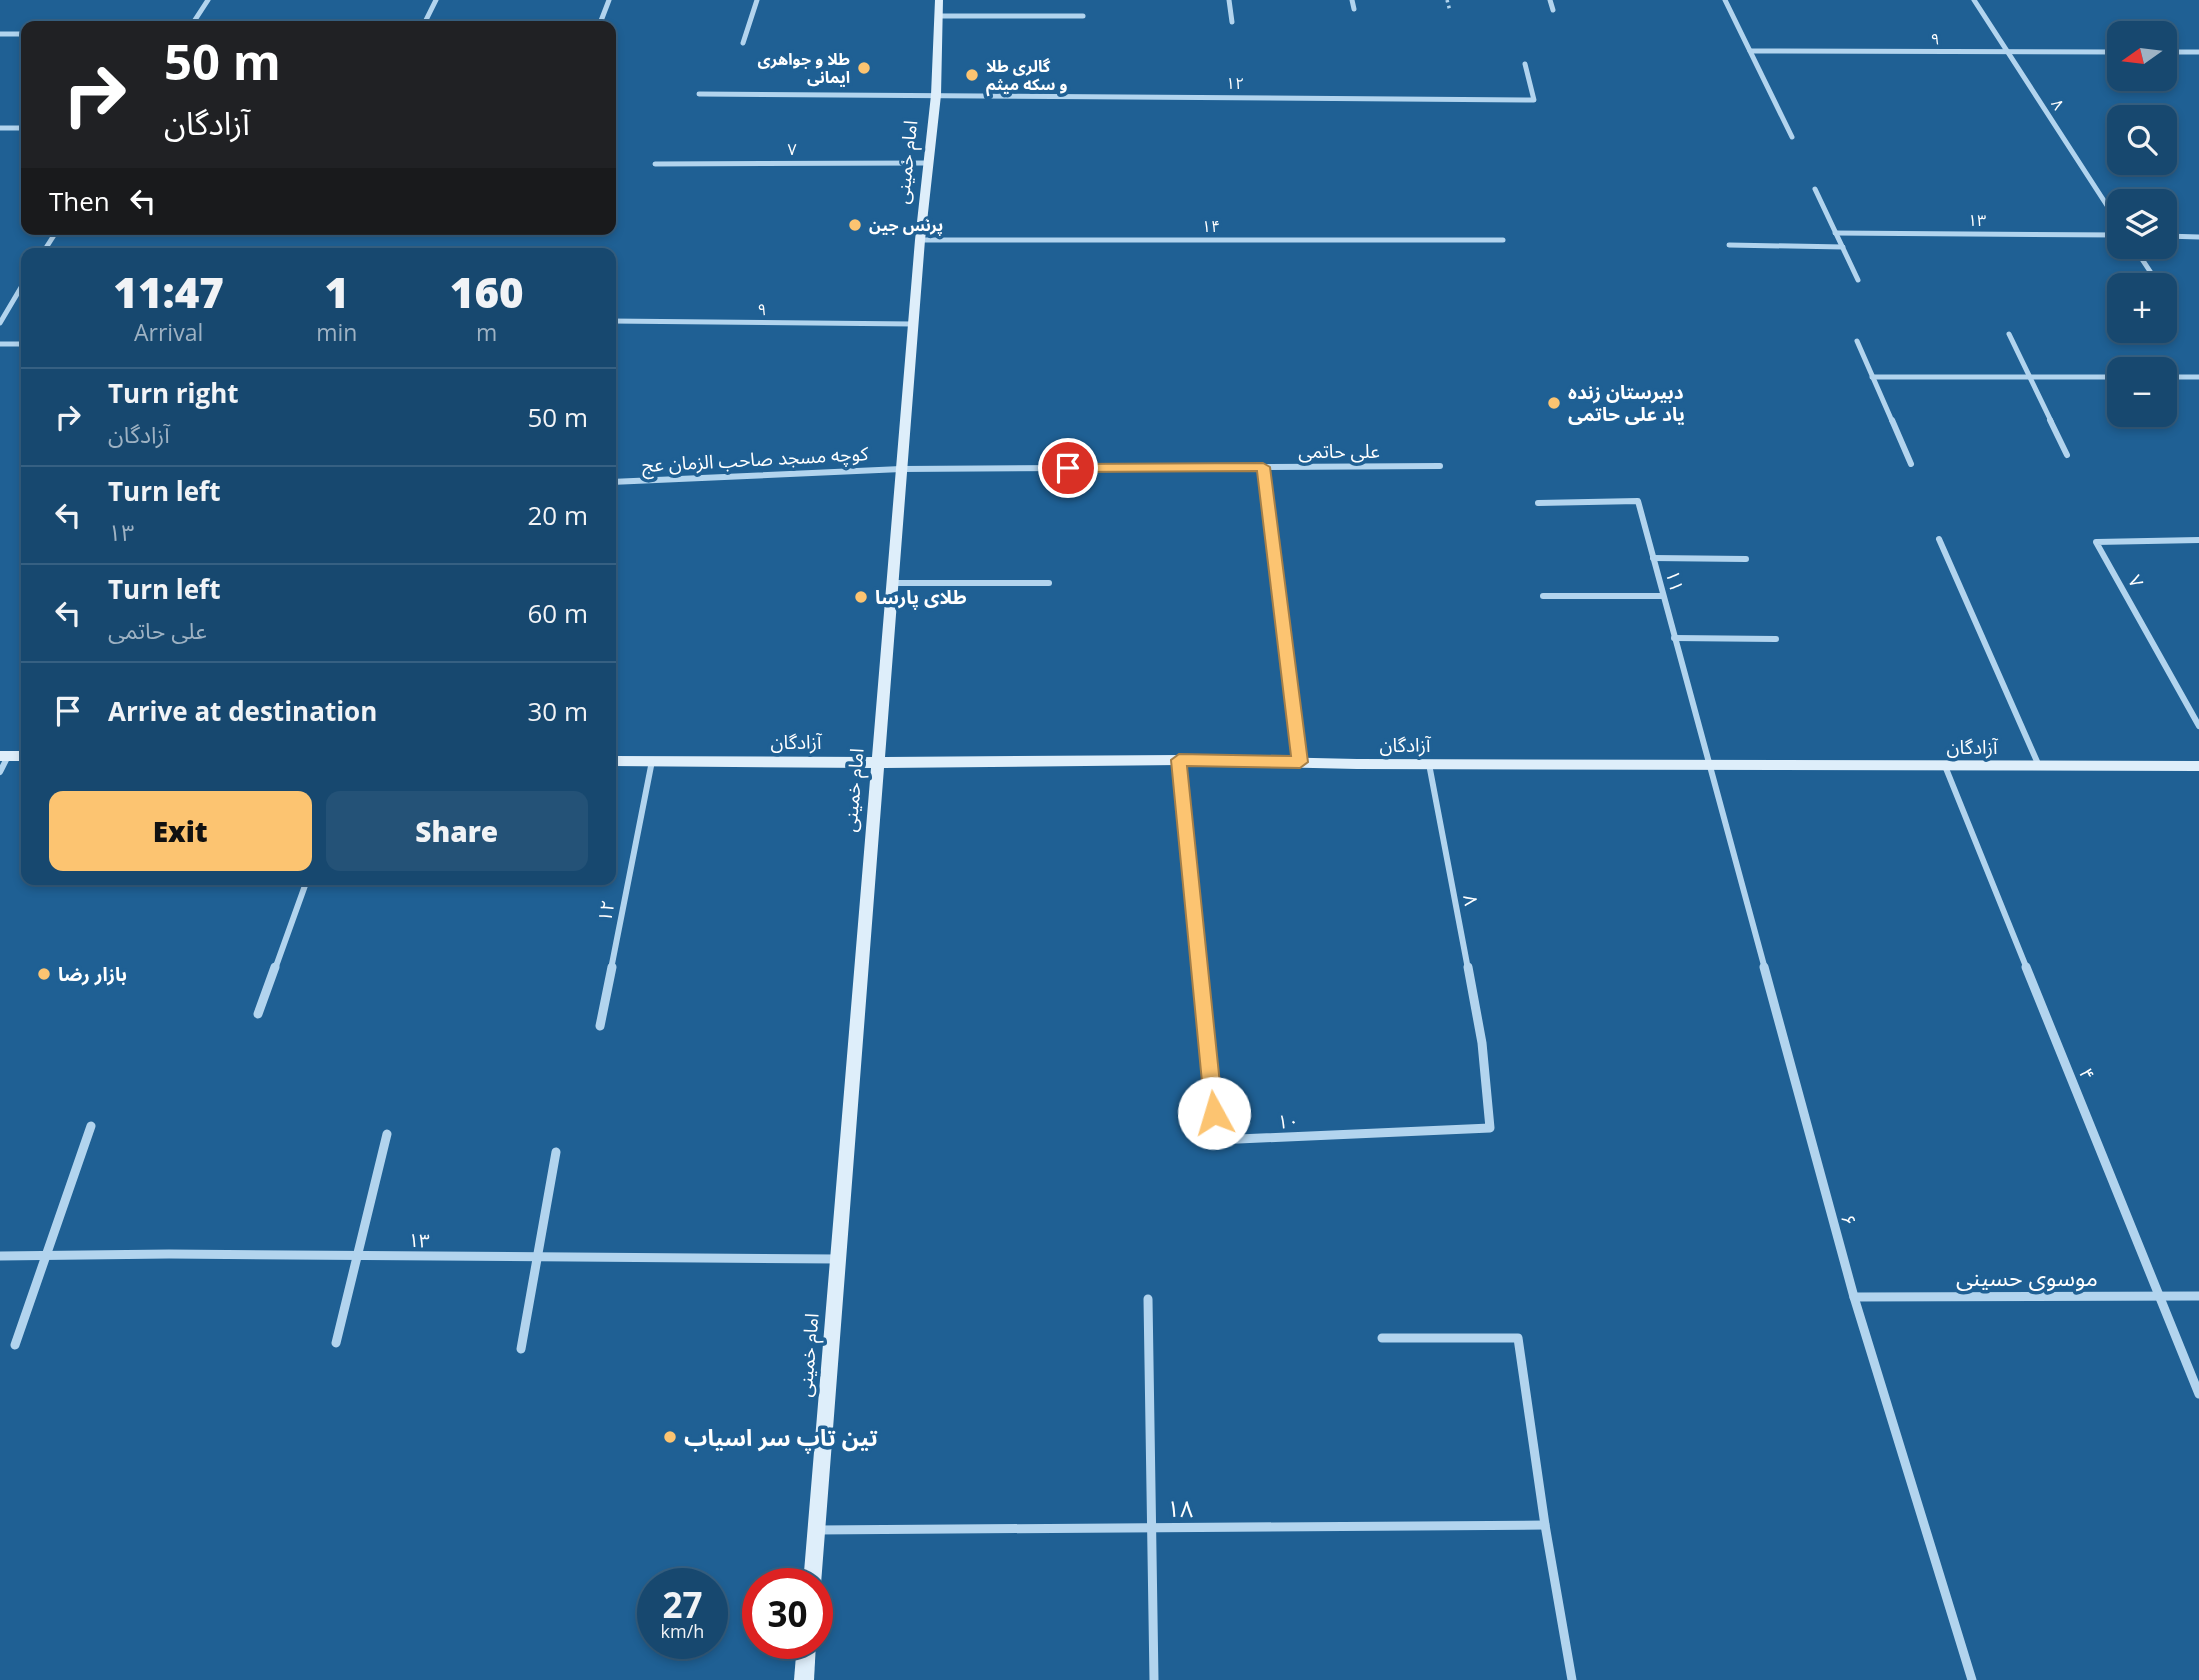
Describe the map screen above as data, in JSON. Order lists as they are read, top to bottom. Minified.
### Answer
{"streets":{"main road":["امام خمینی","آزادگان"],"street":["۹","۱۲","۸","۷","۱۳","۱۴","علی حاتمی","کوچه مسجد صاحب الزمان عج","۱۱","۴","۱۰","۶","موسوی حسینی","۱۸"]},"crossings":[["۹","۸"],["۹","امام خمینی"],["۱۲","امام خمینی"],["۱۲","آزادگان"],["۸","آزادگان"],["۸","۱۰"],["۷","امام خمینی"],["امام خمینی","۱۳"],["امام خمینی","۱۴"],["امام خمینی","علی حاتمی"],["امام خمینی","کوچه مسجد صاحب الزمان عج"],["امام خمینی","آزادگان"],["امام خمینی","۱۸"],["علی حاتمی","کوچه مسجد صاحب الزمان عج"],["۱۱","آزادگان"],["۱۱","۶"],["آزادگان","۴"],["آزادگان","۱۰"],["آزادگان","۶"],["۴","موسوی حسینی"],["۶","موسوی حسینی"]],"places":["طلا و جواهری ایمانی","گالری طلا و سکه میثم","پرنس جین","دبیرستان زنده یاد علی حاتمی","طلای پارسا","بازار رضا","تین تاپ سر اسیاب"],"north":"left","page":{"map_buttons":["+","−"],"turn":["50 m","آزادگان"],"then":"Then","eta":["11:47","Arrival","1","min","160","m"],"list":[{"name":"Turn right","note":"آزادگان","value":"50 m"},{"name":"Turn left","note":"۱۳","value":"20 m"},{"name":"Turn left","note":"علی حاتمی","value":"60 m"},{"name":"Arrive at destination","value":"30 m"}],"buttons":["Exit","Share"],"speed":"27 km/h","limit":"30"}}
